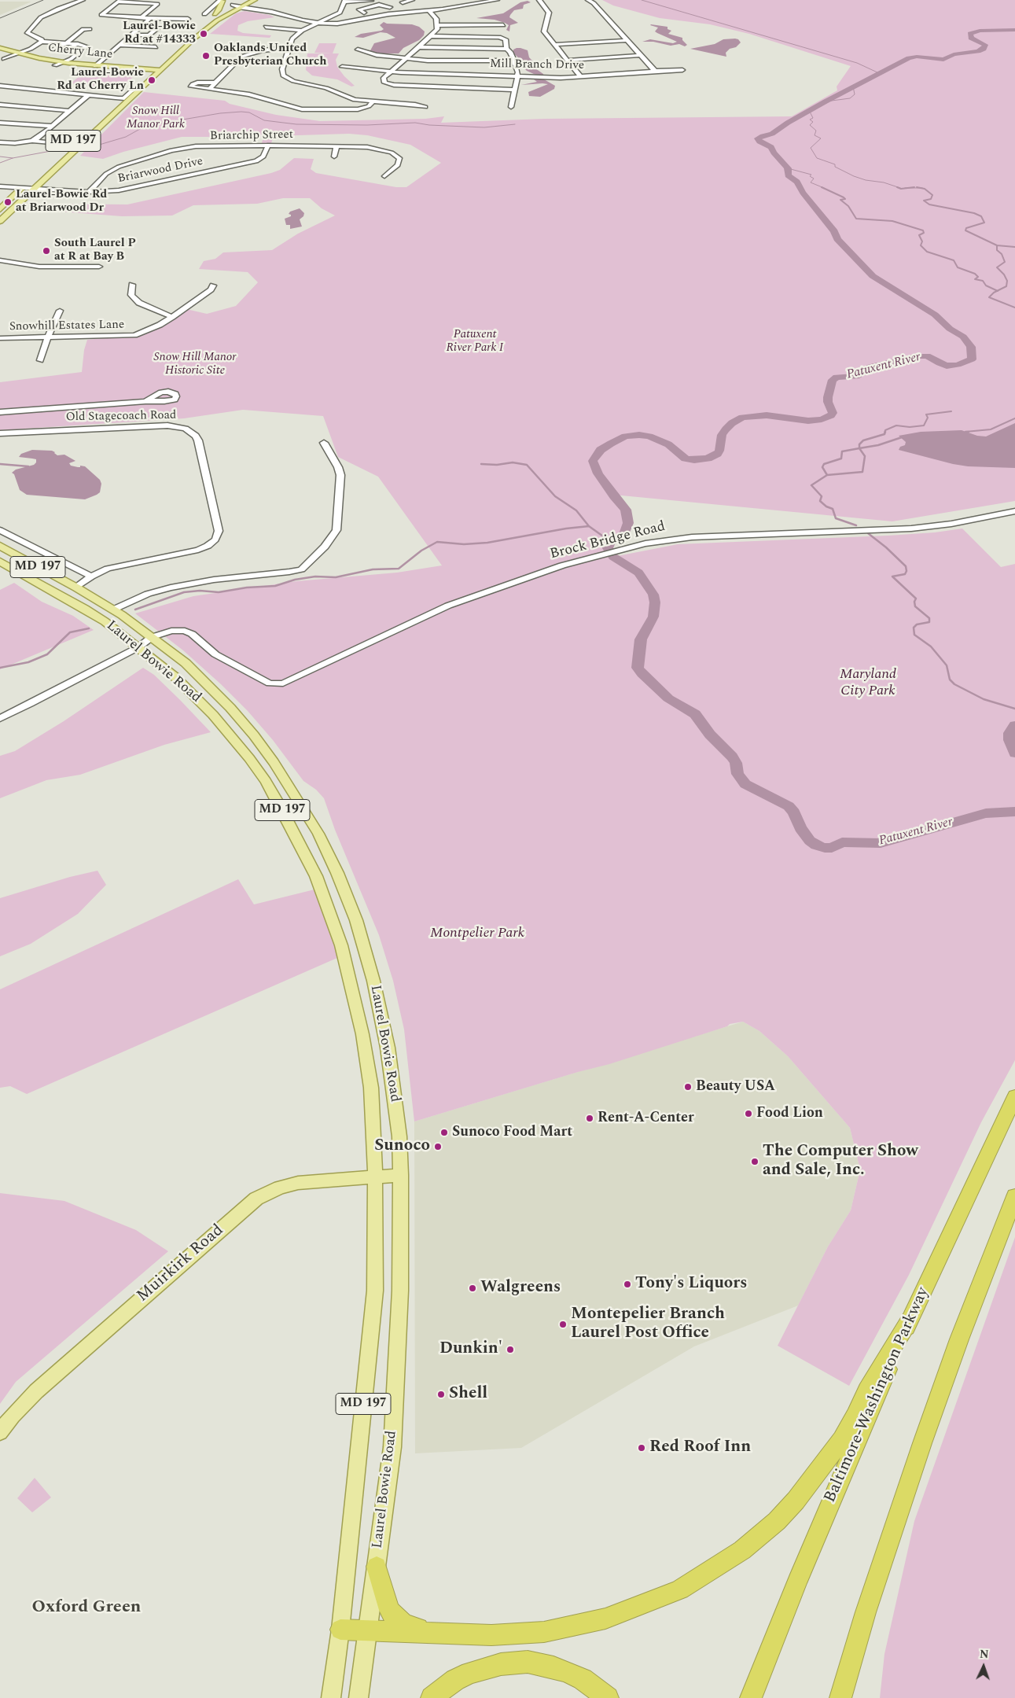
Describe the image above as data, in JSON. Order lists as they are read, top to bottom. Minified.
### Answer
{"streets":{"highway":["Baltimore-Washington Parkway"],"main road":["Cherry Lane","MD 197","Laurel Bowie Road","Muirkirk Road"],"street":["Mill Branch Drive","Briarchip Street","Briarwood Drive","Snowhill Estates Lane","Old Stagecoach Road","Brock Bridge Road"]},"crossings":[["Cherry Lane","MD 197"],["Briarchip Street","Briarwood Drive"],["MD 197","Briarwood Drive"],["Old Stagecoach Road","Laurel Bowie Road"],["Brock Bridge Road","Laurel Bowie Road"],["Laurel Bowie Road","Muirkirk Road"]],"districts":["Oxford Green"],"water":["Patuxent River"],"parks":["Snow Hill Manor Park","Patuxent River Park I","Snow Hill Manor Historic Site","Maryland City Park","Montpelier Park"],"places":["Laurel-Bowie Rd at #14333","Oaklands United Presbyterian Church","Laurel-Bowie Rd at Cherry Ln","Laurel-Bowie Rd at Briarwood Dr","South Laurel P at R at Bay B","Beauty USA","Food Lion","Rent-A-Center","Sunoco Food Mart","Sunoco","The Computer Show and Sale, Inc.","Tony's Liquors","Walgreens","Montepelier Branch Laurel Post Office","Dunkin'","Shell","Red Roof Inn"],"north":"top"}
